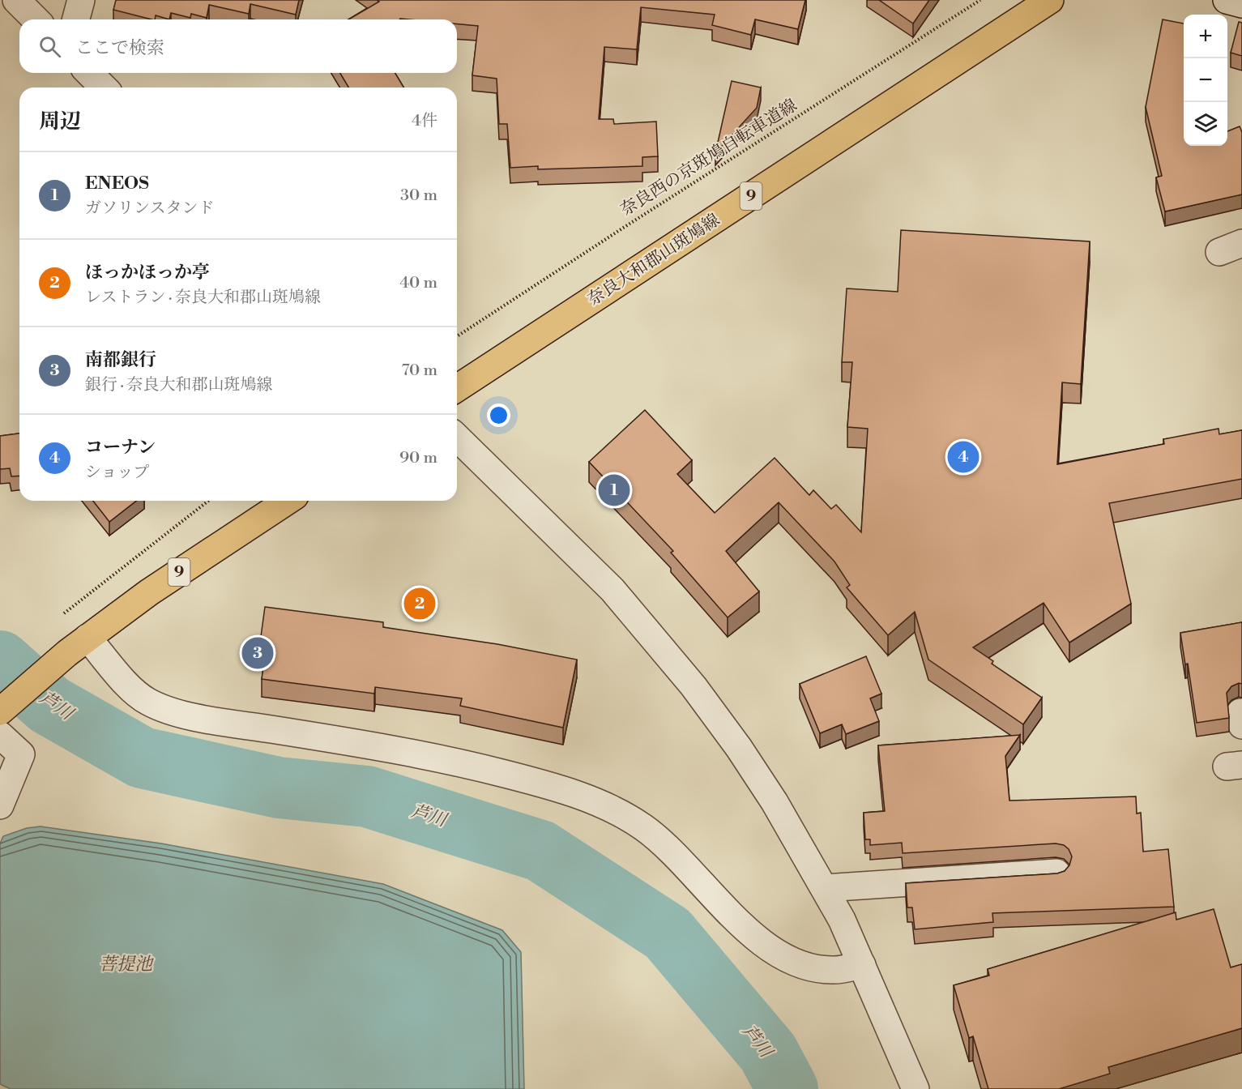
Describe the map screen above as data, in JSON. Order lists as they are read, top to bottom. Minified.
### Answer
{"streets":{"main road":["9","奈良大和郡山斑鳩線"],"path":["奈良西の京斑鳩自転車道線"]},"water":["芦川","菩提池"],"page":{"map_buttons":["+","−"],"search":"ここで検索","heading":["周辺","4件"],"list":[{"mark":"1","name":"ENEOS","note":"ガソリンスタンド","value":"30 m"},{"mark":"2","name":"ほっかほっか亭","note":"レストラン · 奈良大和郡山斑鳩線","value":"40 m"},{"mark":"3","name":"南都銀行","note":"銀行 · 奈良大和郡山斑鳩線","value":"70 m"},{"mark":"4","name":"コーナン","note":"ショップ","value":"90 m"}],"pins":["4","1","2","3"]}}
